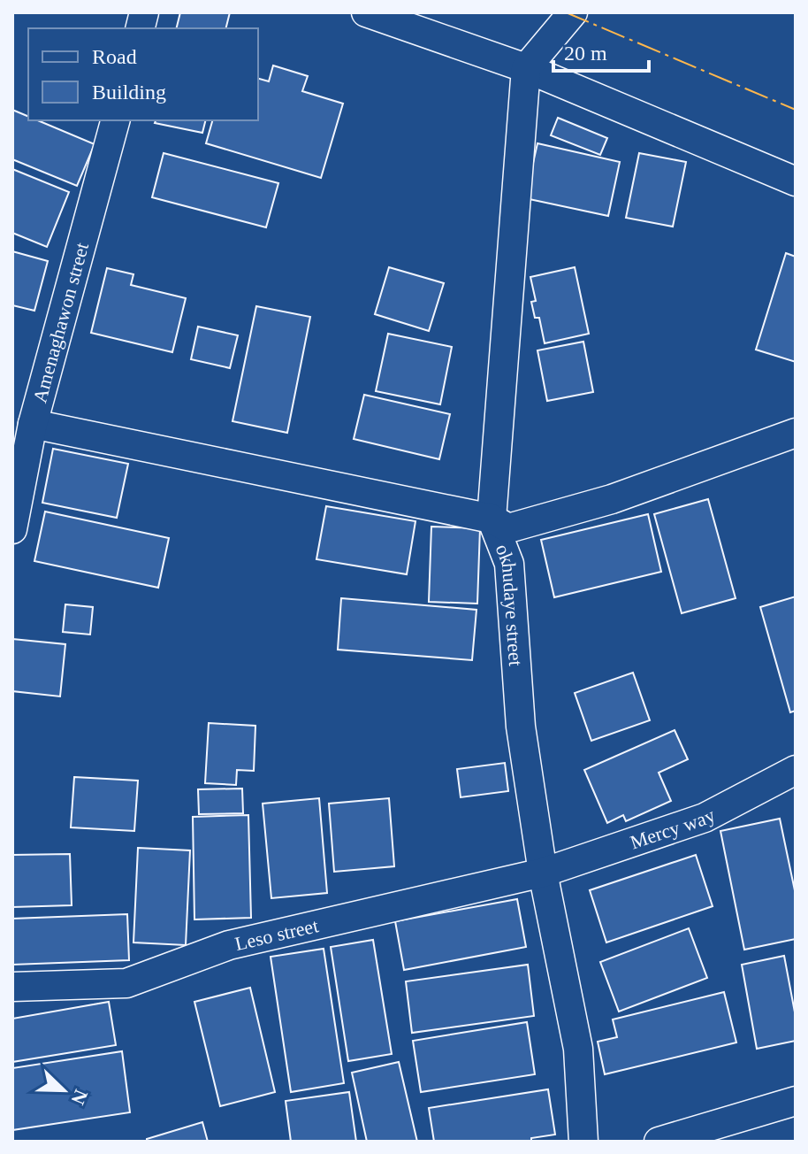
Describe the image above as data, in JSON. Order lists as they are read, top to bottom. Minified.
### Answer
{"streets":{"street":["Amenaghawon street","okhudaye street","Mercy way","Leso street"]},"crossings":[["okhudaye street","Mercy way"],["okhudaye street","Leso street"],["Mercy way","Leso street"]],"legend":["Road","Building"],"scale_bar":"20 m","north":"bottom right"}
